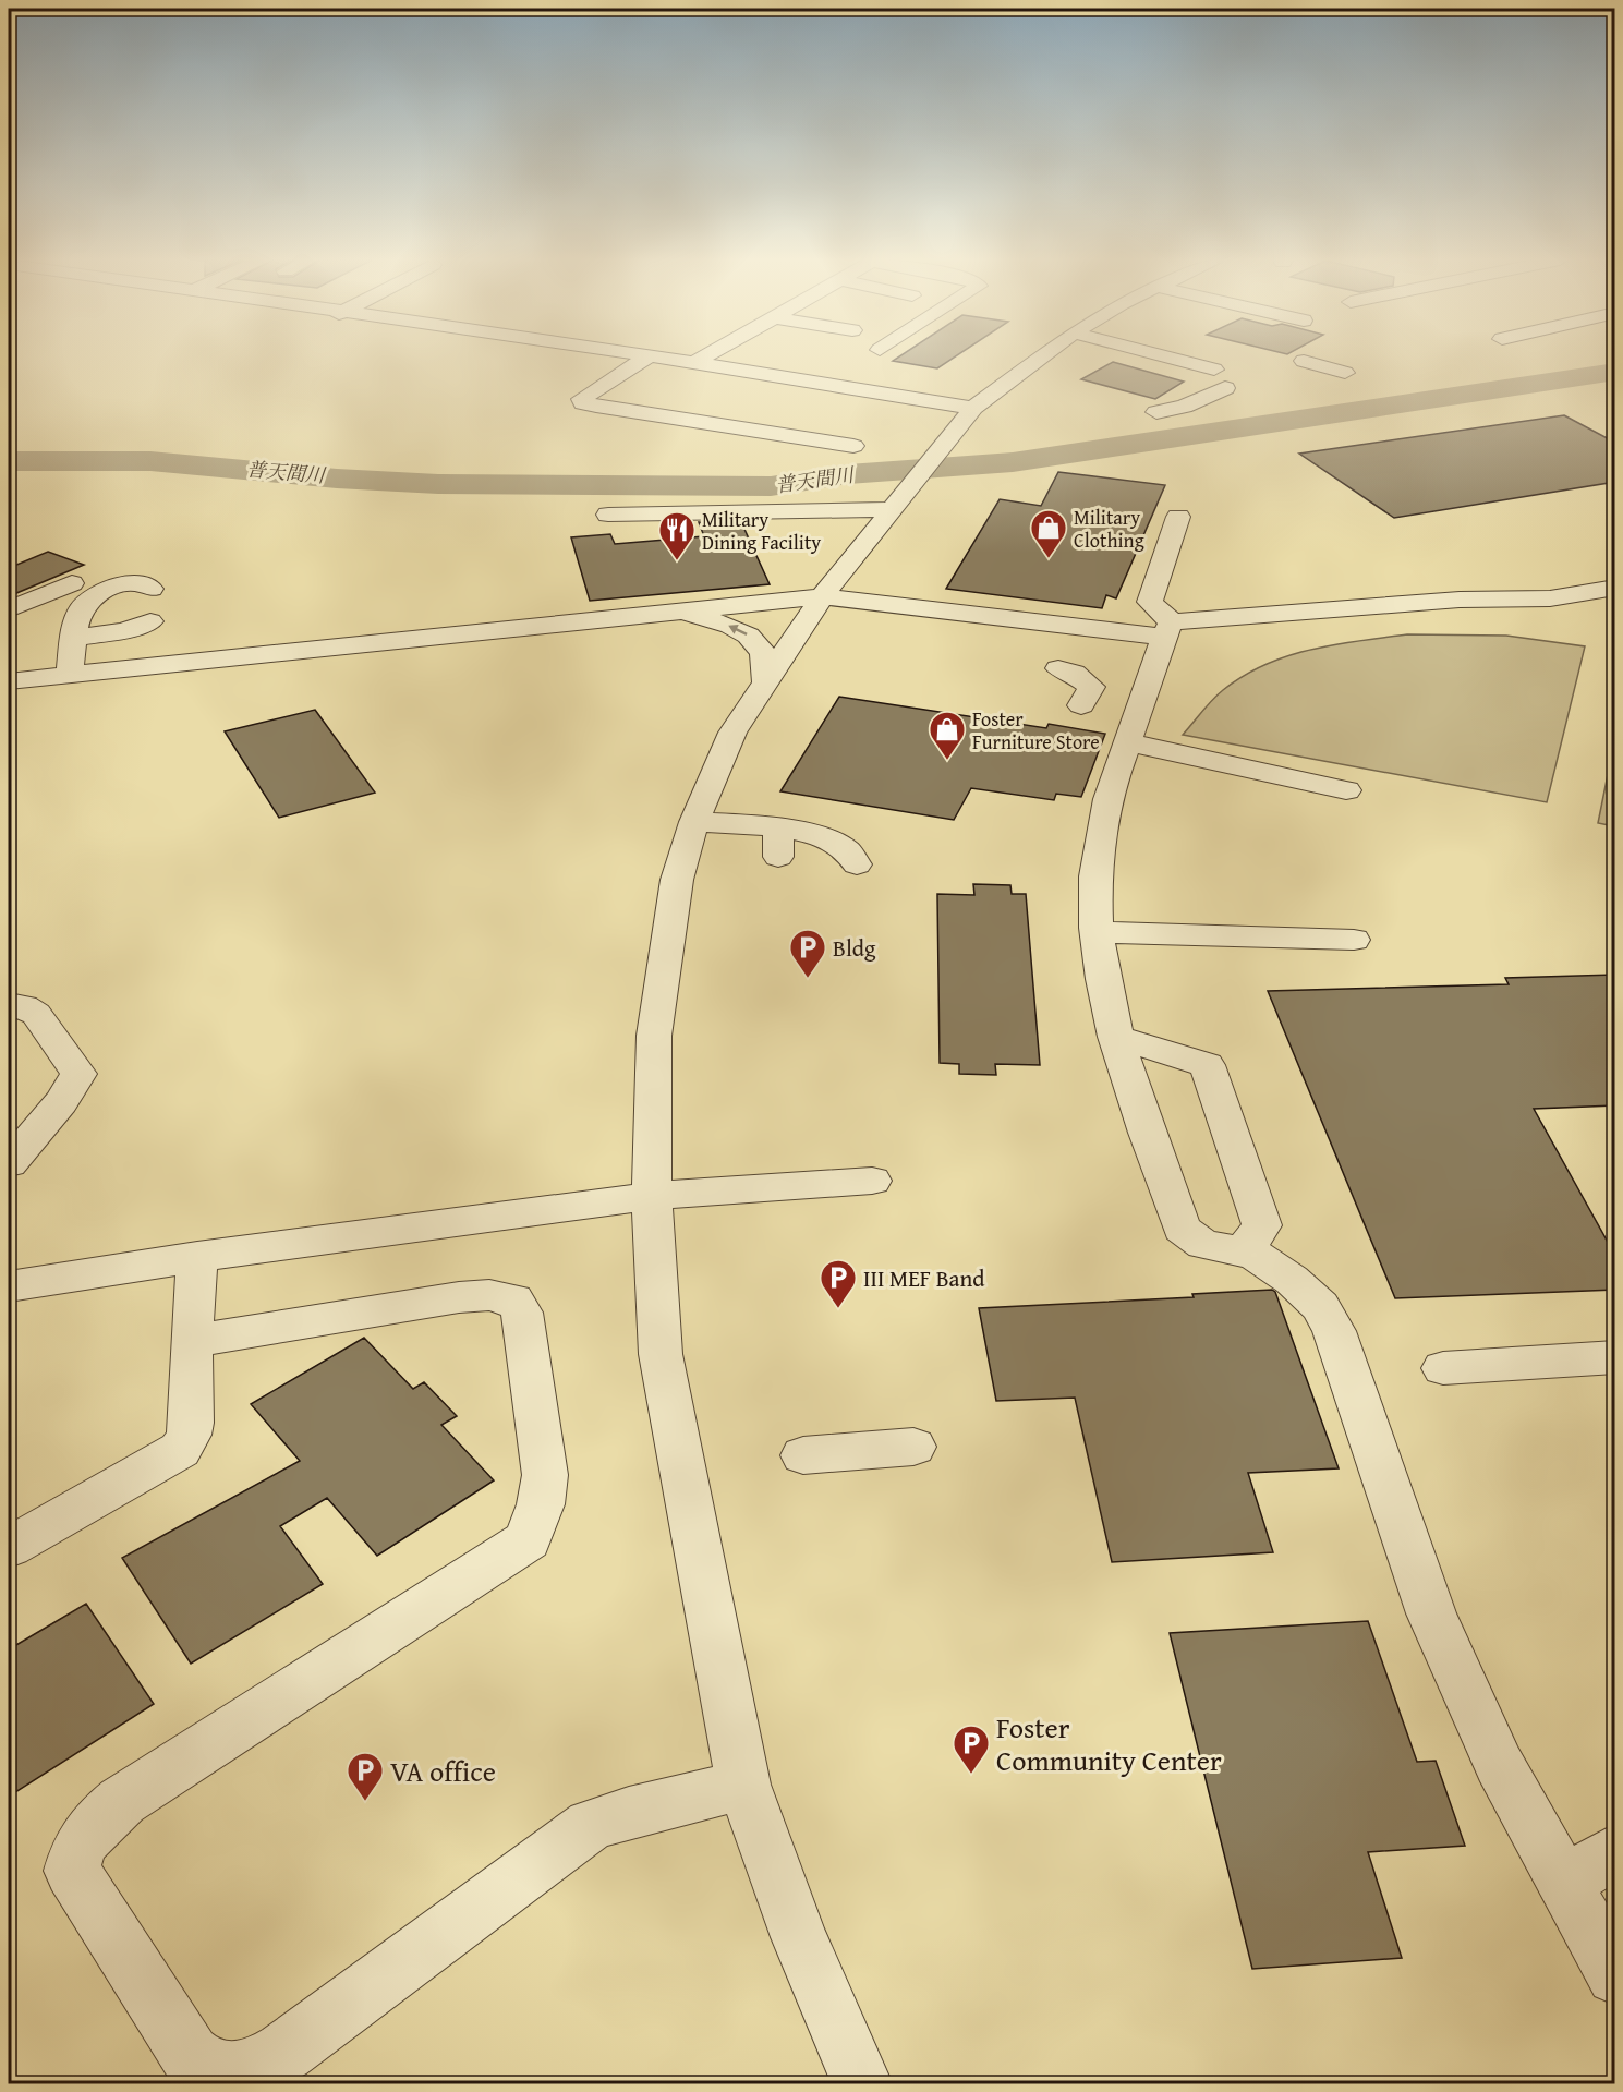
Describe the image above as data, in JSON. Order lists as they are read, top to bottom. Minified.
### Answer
{"water":["普天間川"],"places":{"shop":["Military Clothing","Foster Furniture Store"],"restaurant":["Military Dining Facility"],"parking":["Bldg","III MEF Band","Foster Community Center","VA office"]}}
